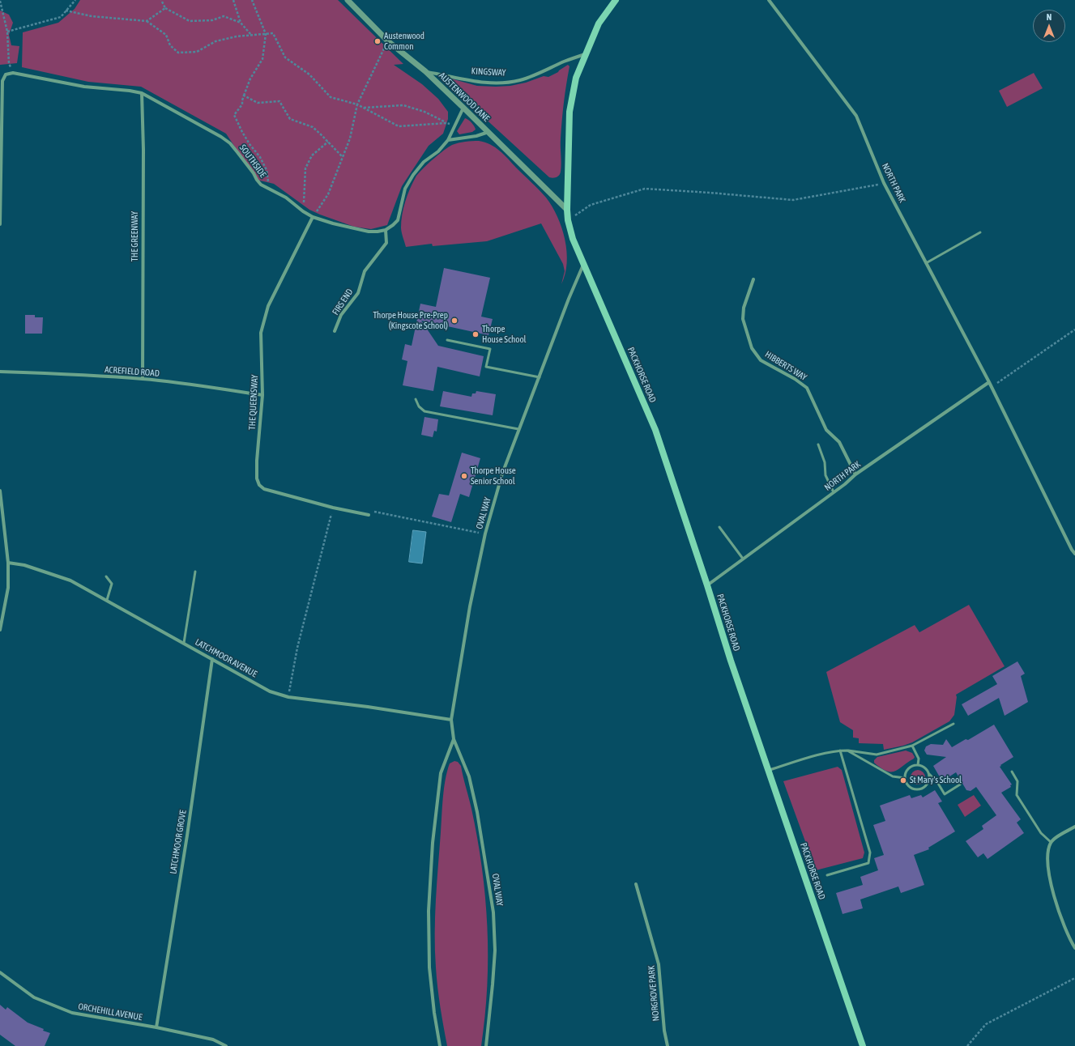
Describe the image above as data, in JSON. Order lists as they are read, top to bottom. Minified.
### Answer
{"streets":{"main road":["PACKHORSE ROAD"],"street":["KINGSWAY","AUSTENWOOD LANE","SOUTHSIDE","NORTH PARK","THE GREENWAY","FIRS END","HIBBERTS WAY","ACREFIELD ROAD","THE QUEENSWAY","OVAL WAY","LATCHMOOR AVENUE","LATCHMOOR GROVE","NORGROVE PARK","ORCHEHILL AVENUE"]},"crossings":[["KINGSWAY","AUSTENWOOD LANE"],["AUSTENWOOD LANE","PACKHORSE ROAD"],["SOUTHSIDE","THE GREENWAY"],["SOUTHSIDE","FIRS END"],["SOUTHSIDE","THE QUEENSWAY"],["NORTH PARK","HIBBERTS WAY"],["NORTH PARK","PACKHORSE ROAD"],["THE GREENWAY","ACREFIELD ROAD"],["ACREFIELD ROAD","THE QUEENSWAY"],["PACKHORSE ROAD","OVAL WAY"],["OVAL WAY","LATCHMOOR AVENUE"],["LATCHMOOR AVENUE","LATCHMOOR GROVE"],["LATCHMOOR GROVE","ORCHEHILL AVENUE"]],"places":["Austenwood Common","Thorpe House Pre-Prep (Kingscote School)","Thorpe House School","Thorpe House Senior School","St Mary's School"],"north":"top"}
